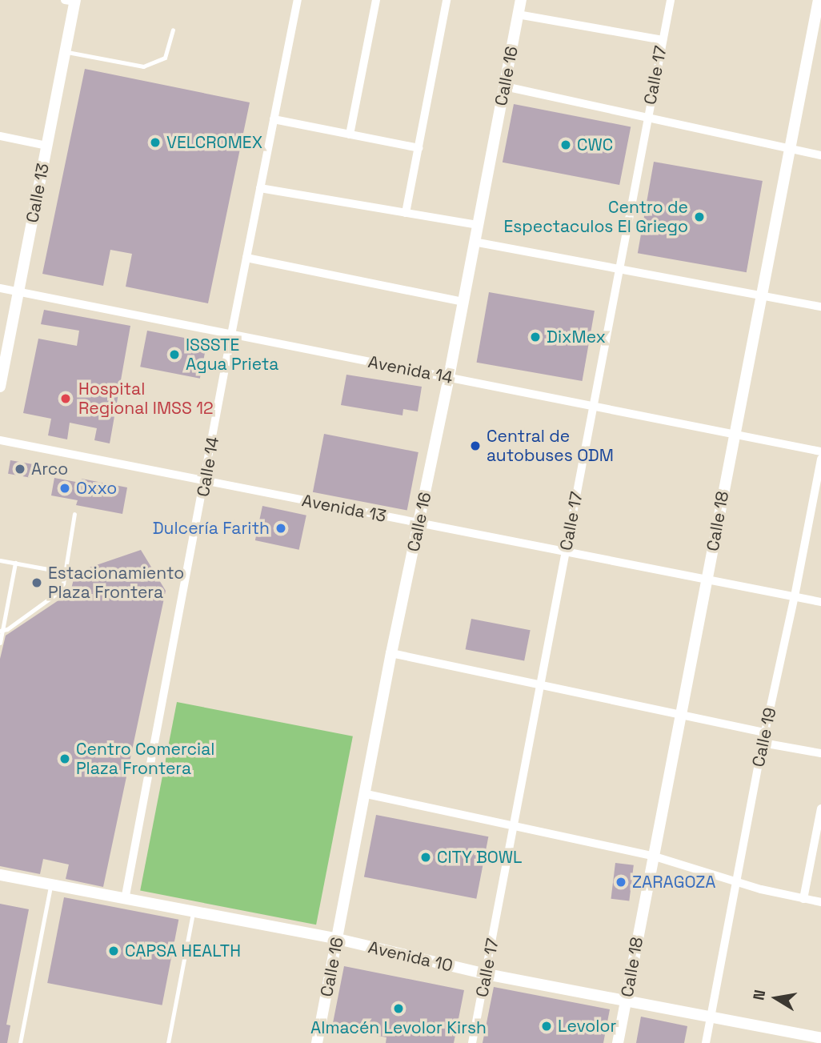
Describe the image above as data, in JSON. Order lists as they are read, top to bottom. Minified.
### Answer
{"streets":{"street":["Calle 17","Calle 16","Calle 13","Avenida 14","Calle 14","Avenida 13","Calle 18","Calle 19","Avenida 10"]},"crossings":[["Calle 17","Avenida 14"],["Calle 17","Avenida 13"],["Calle 17","Avenida 10"],["Calle 16","Avenida 14"],["Calle 16","Avenida 13"],["Calle 16","Avenida 10"],["Calle 13","Avenida 14"],["Avenida 14","Calle 14"],["Avenida 14","Calle 18"],["Calle 14","Avenida 13"],["Calle 14","Avenida 10"],["Avenida 13","Calle 18"],["Avenida 13","Calle 19"],["Calle 18","Avenida 10"],["Calle 19","Avenida 10"]],"places":["VELCROMEX","CWC","Centro de Espectaculos El Griego","DixMex","ISSSTE Agua Prieta","Hospital Regional IMSS 12","Central de autobuses ODM","Arco","Oxxo","Dulcería Farith","Estacionamiento Plaza Frontera","Centro Comercial Plaza Frontera","CITY BOWL","ZARAGOZA","CAPSA HEALTH","Almacén Levolor Kirsh","Levolor"],"north":"left"}
